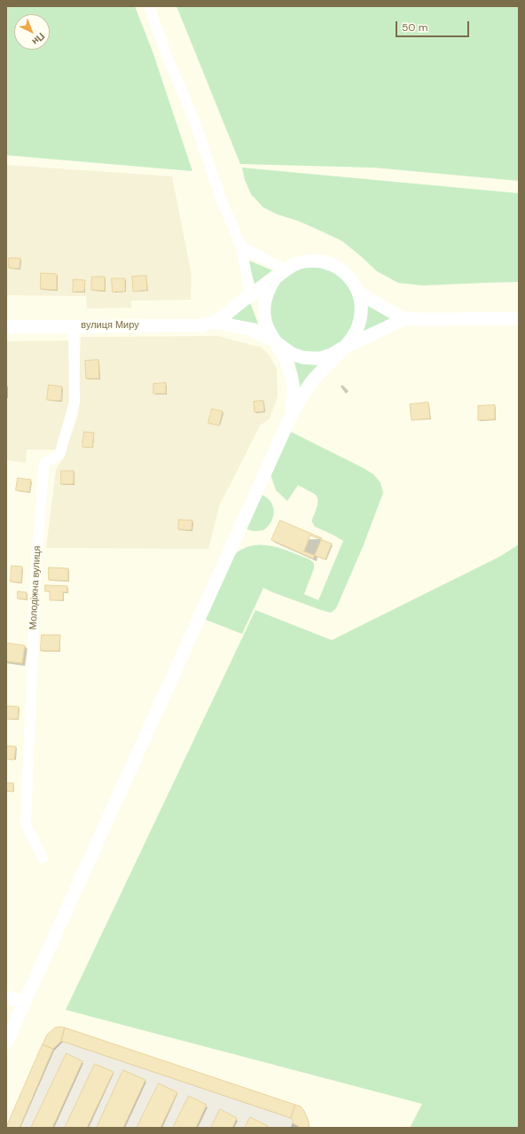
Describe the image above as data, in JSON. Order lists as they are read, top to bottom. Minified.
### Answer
{"streets":{"street":["вулиця Миру","Молодіжна вулиця"]},"crossings":[["вулиця Миру","Молодіжна вулиця"]],"scale_bar":"50 m","north":"bottom right"}
